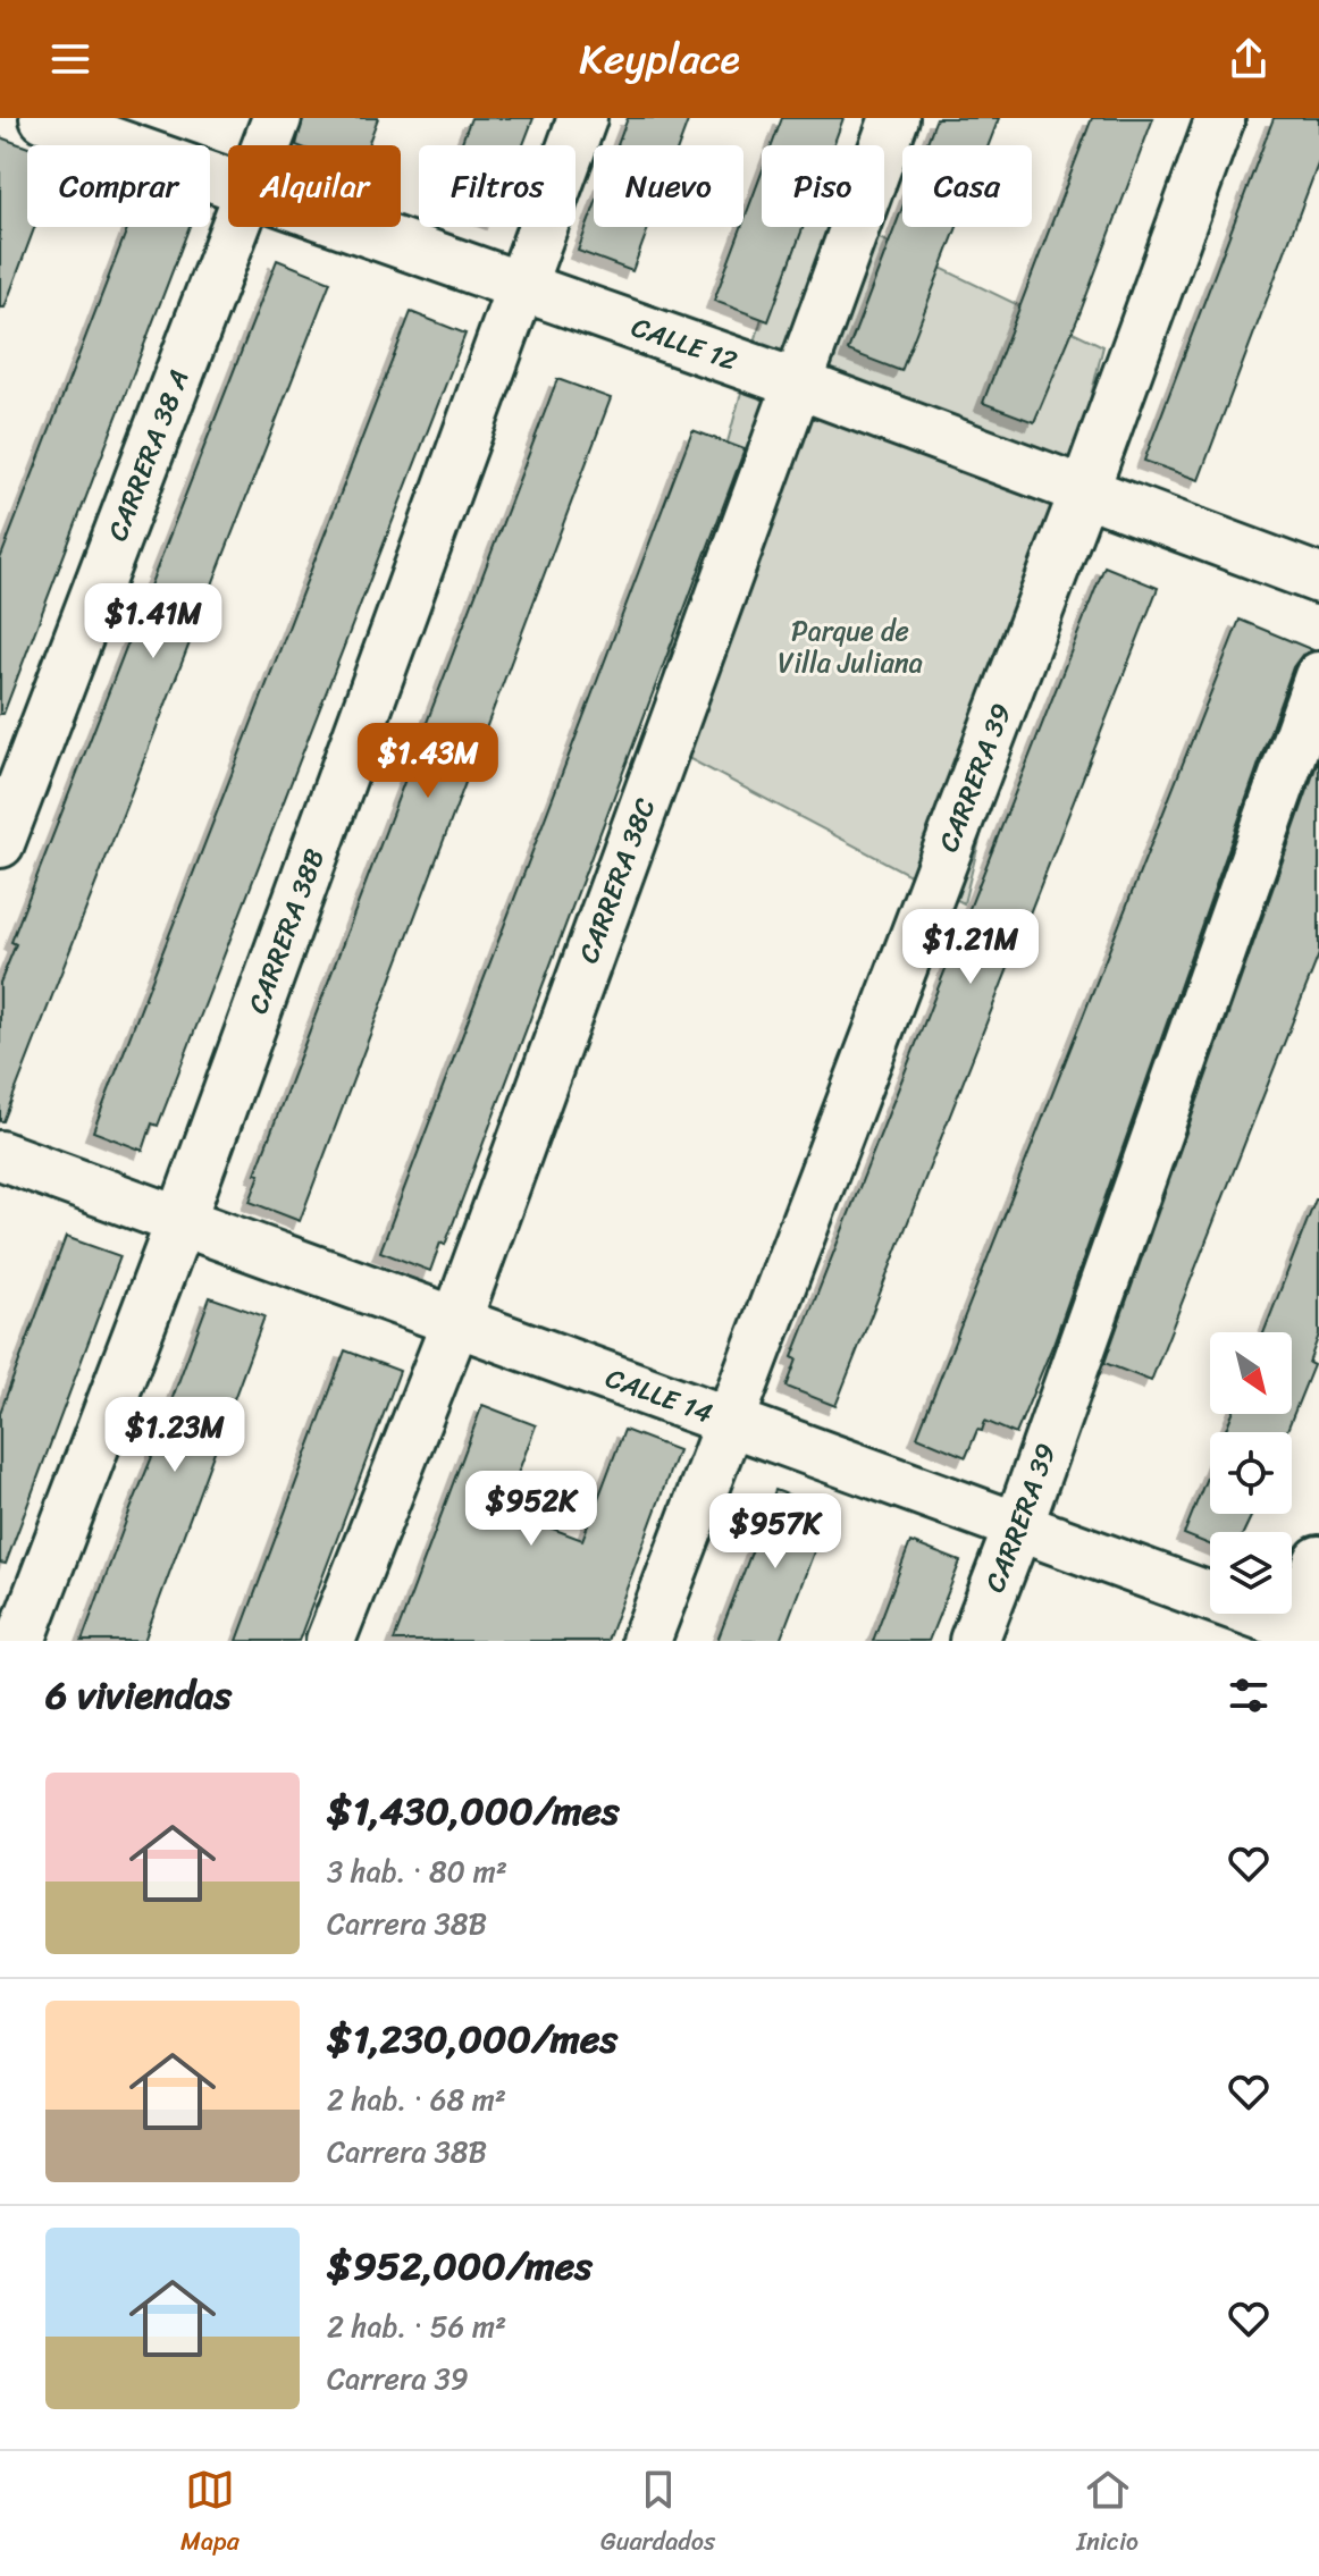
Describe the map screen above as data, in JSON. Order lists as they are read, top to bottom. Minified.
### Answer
{"streets":{"street":["CALLE 12","CARRERA 38 A","CARRERA 39","CARRERA 38C","CARRERA 38B","CALLE 14"]},"crossings":[["CALLE 12","CARRERA 39"],["CALLE 12","CARRERA 38C"],["CALLE 12","CARRERA 38B"],["CARRERA 39","CALLE 14"],["CARRERA 38C","CALLE 14"],["CARRERA 38B","CALLE 14"]],"parks":["Parque de Villa Juliana"],"north":"bottom right","page":{"header":"Keyplace","chip":["Comprar","Alquilar","Filtros","Nuevo","Piso","Casa"],"price":["$1.41M","$1.43M","$1.21M","$1.23M","$952K","$957K"],"heading":"6 viviendas","list":[{"name":"$1,430,000/mes","note":"3 hab. · 80 m² · Carrera 38B"},{"name":"$1,230,000/mes","note":"2 hab. · 68 m² · Carrera 38B"},{"name":"$952,000/mes","note":"2 hab. · 56 m² · Carrera 39"}],"tabs":["Mapa","Guardados","Inicio"]}}
